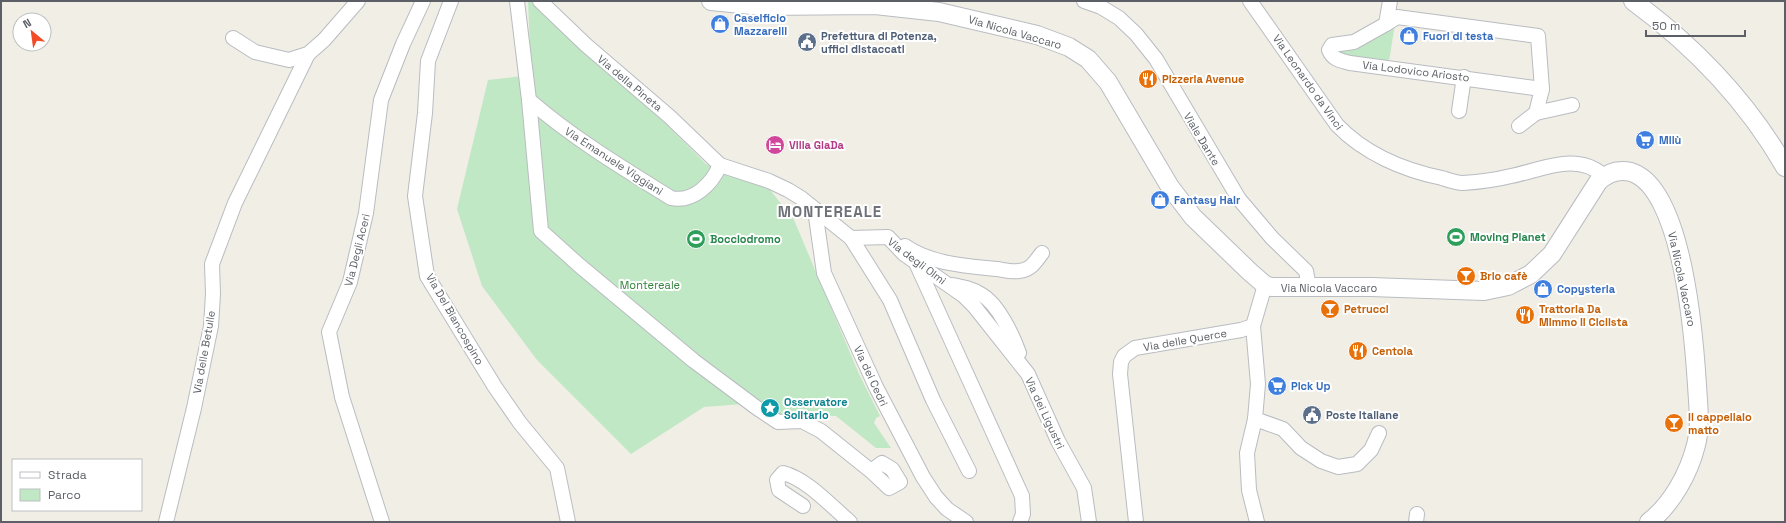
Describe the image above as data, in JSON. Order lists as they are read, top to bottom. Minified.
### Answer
{"streets":{"street":["Via Nicola Vaccaro","Via Lodovico Ariosto","Via Leonardo da Vinci","Via della Pineta","Viale Dante","Via Emanuele Viggiani","Via Degli Aceri","Via degli Olmi","Via Del Biancospino","Via delle Querce","Via delle Betulle","Via dei Cedri","Via dei Ligustri"]},"crossings":[["Via Nicola Vaccaro","Via Leonardo da Vinci"],["Via Nicola Vaccaro","Viale Dante"],["Via della Pineta","Via Emanuele Viggiani"],["Via degli Olmi","Via dei Ligustri"]],"districts":["MONTEREALE"],"parks":["Montereale"],"places":{"shop":["Caseificio Mazzarelli","Fuori di testa","Fantasy Hair","Copysteria"],"public building":["Prefettura di Potenza, uffici distaccati","Poste italiane"],"restaurant":["Pizzeria Avenue","Trattoria Da Mimmo Il Ciclista","Centola"],"supermarket":["Milù","Pick Up"],"hotel":["Villa GiaDa"],"sports":["Moving Planet","Bocciodromo"],"bar":["Brio cafè","Petrucci","Il cappellaio matto"],"place":["Osservatore Solitario"]},"legend":["Strada","Parco"],"scale_bar":"50 m","north":"top left"}
